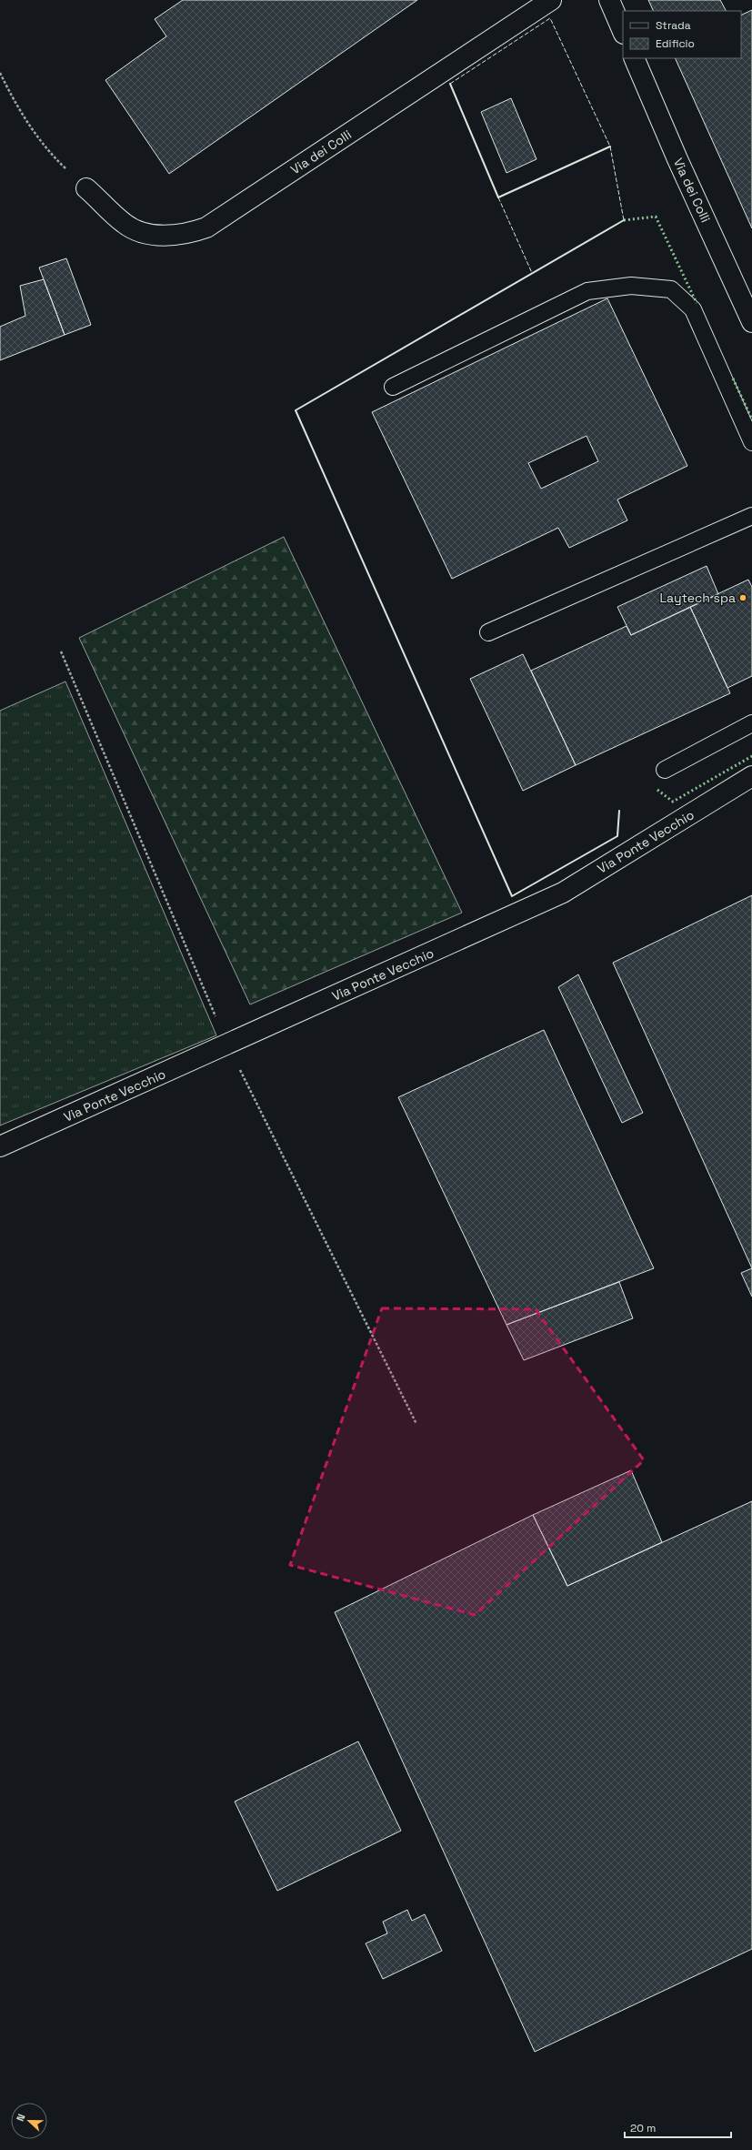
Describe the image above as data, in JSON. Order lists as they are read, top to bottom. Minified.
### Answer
{"streets":{"street":["Via dei Colli","Via Ponte Vecchio"]},"places":["Laytech spa"],"legend":["Strada","Edificio"],"scale_bar":"20 m","north":"left"}
